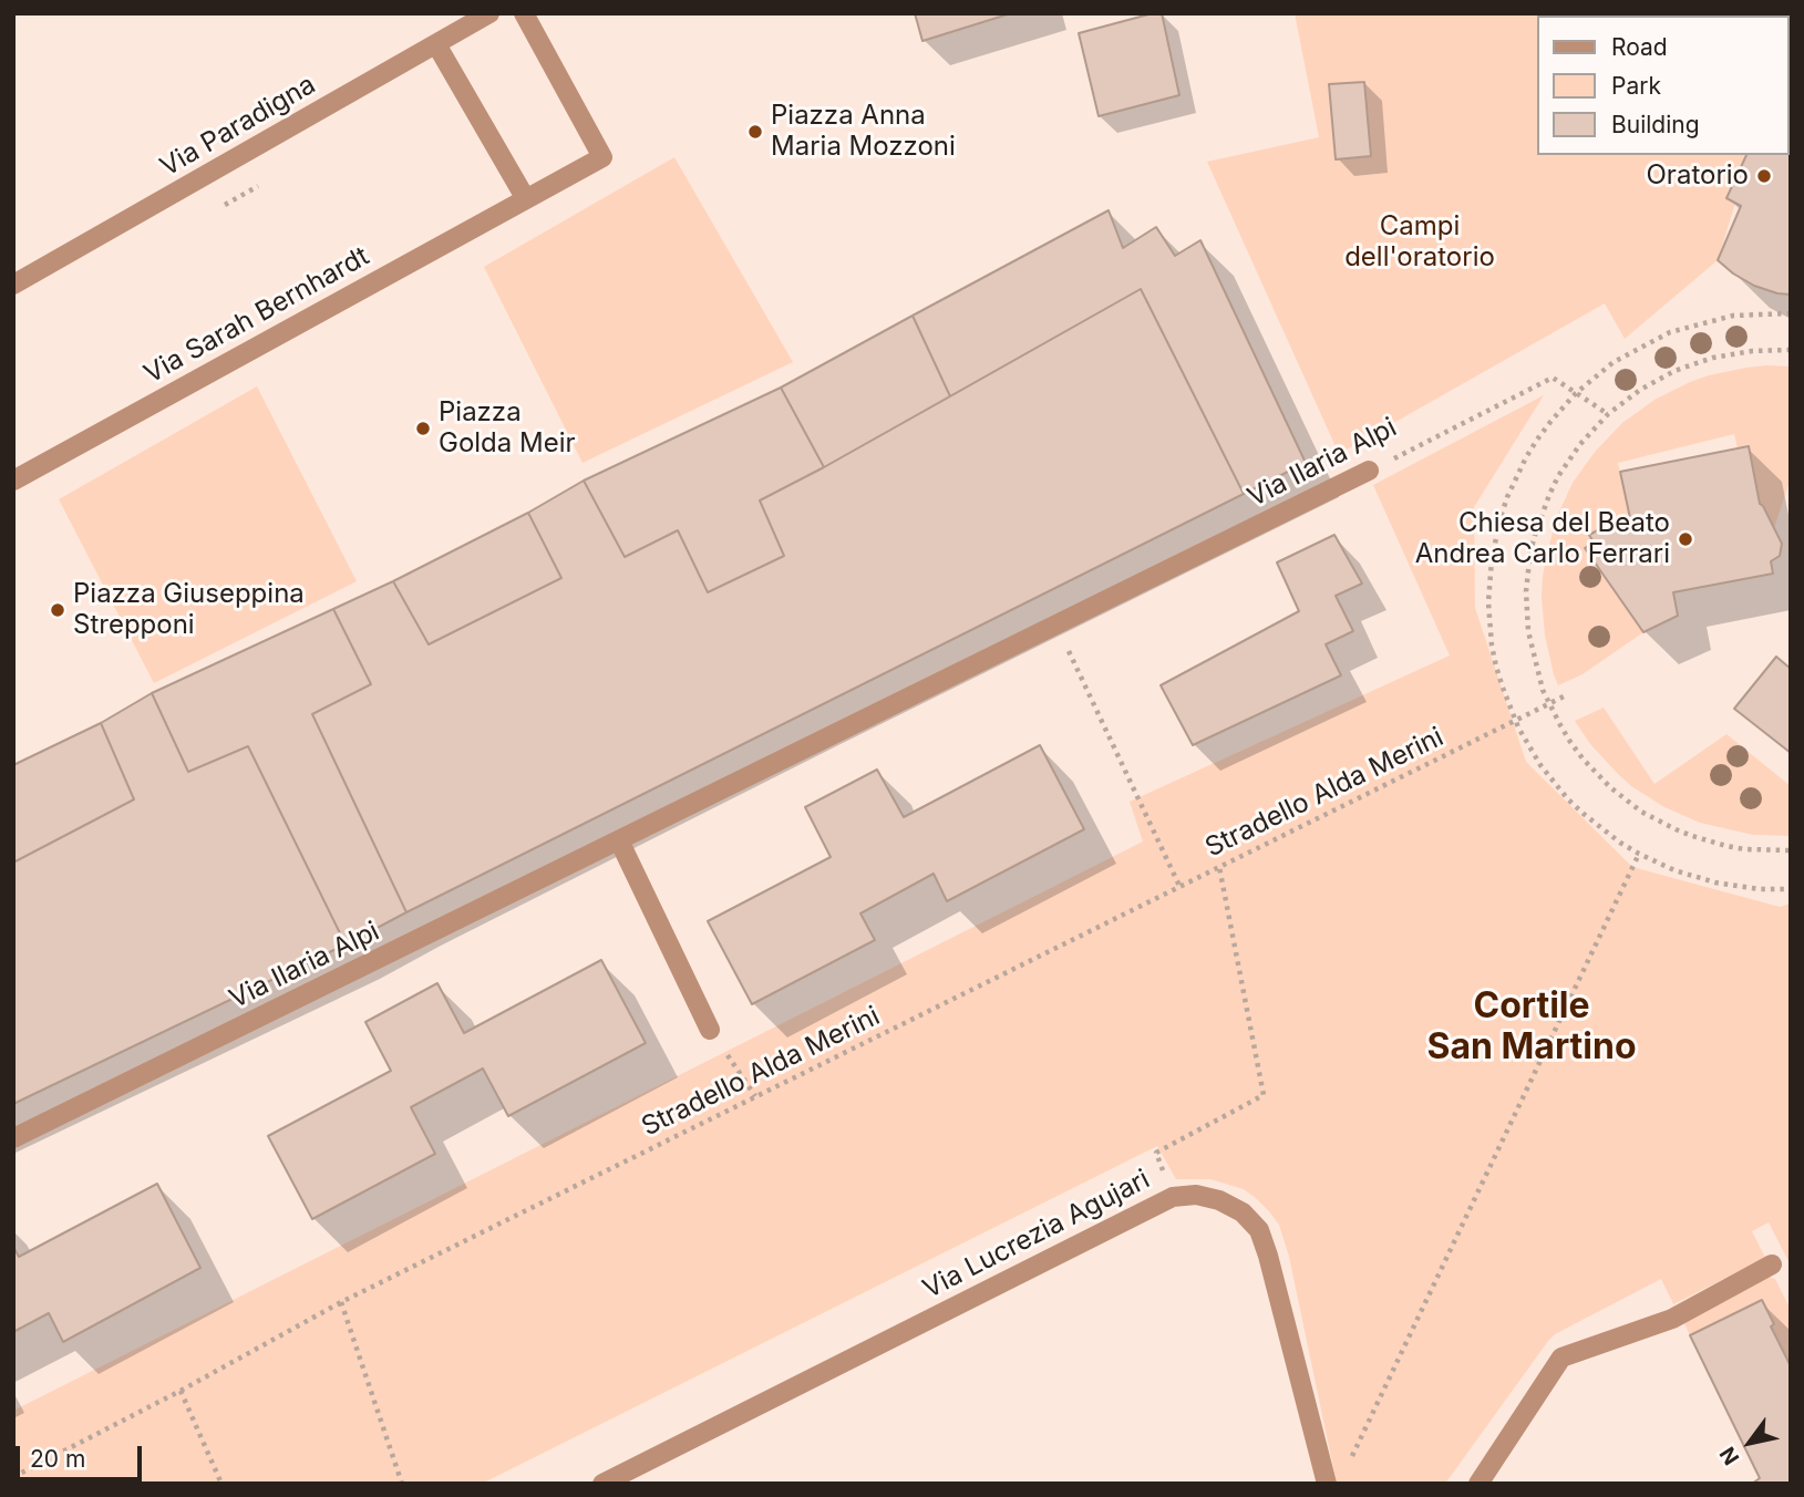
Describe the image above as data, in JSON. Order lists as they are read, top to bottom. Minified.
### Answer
{"streets":{"street":["Via Paradigna","Via Sarah Bernhardt","Via Ilaria Alpi","Via Lucrezia Agujari"],"path":["Stradello Alda Merini"]},"districts":["Cortile San Martino"],"parks":["Campi dell'oratorio"],"places":["Piazza Anna Maria Mozzoni","Oratorio","Piazza Golda Meir","Chiesa del Beato Andrea Carlo Ferrari","Piazza Giuseppina Strepponi"],"legend":["Road","Park","Building"],"scale_bar":"20 m","north":"bottom left"}
